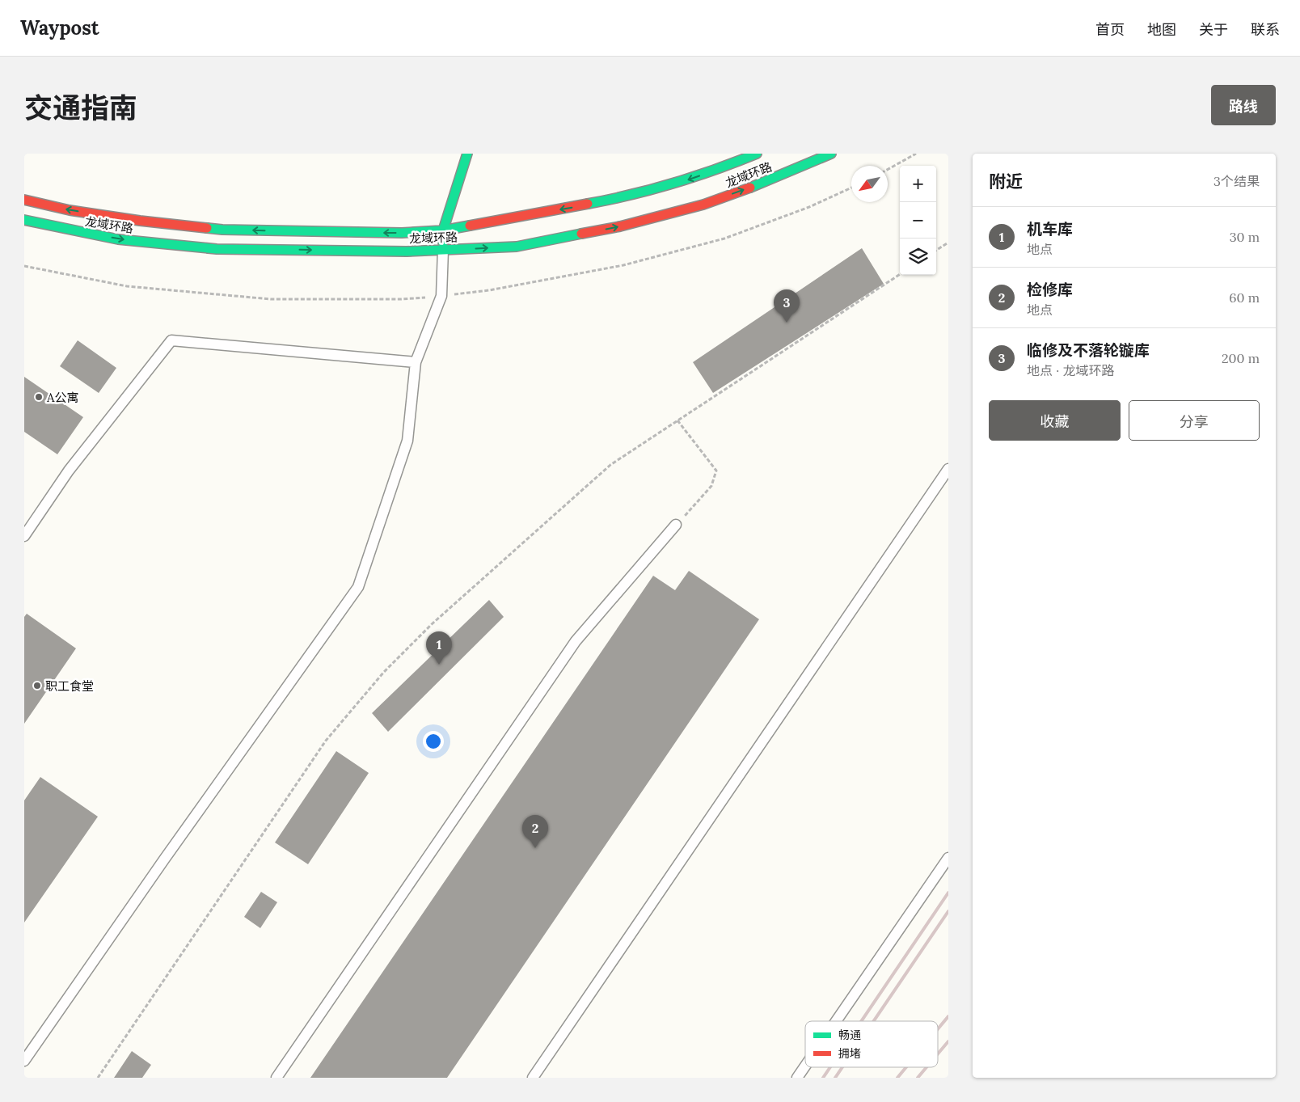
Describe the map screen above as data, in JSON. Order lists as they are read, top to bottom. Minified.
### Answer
{"streets":{"main road":["龙域环路"]},"places":["A公寓","职工食堂"],"legend":["畅通","拥堵"],"north":"bottom left","page":{"header":"Waypost","nav":["首页","地图","关于","联系"],"title":"交通指南","buttons":["路线",["收藏","分享"]],"heading":["附近","3个结果"],"map_buttons":["+","−"],"list":[{"mark":"1","name":"机车库","note":"地点","value":"30 m"},{"mark":"2","name":"检修库","note":"地点","value":"60 m"},{"mark":"3","name":"临修及不落轮镟库","note":"地点 · 龙域环路","value":"200 m"}],"pins":["3","1","2"]}}
